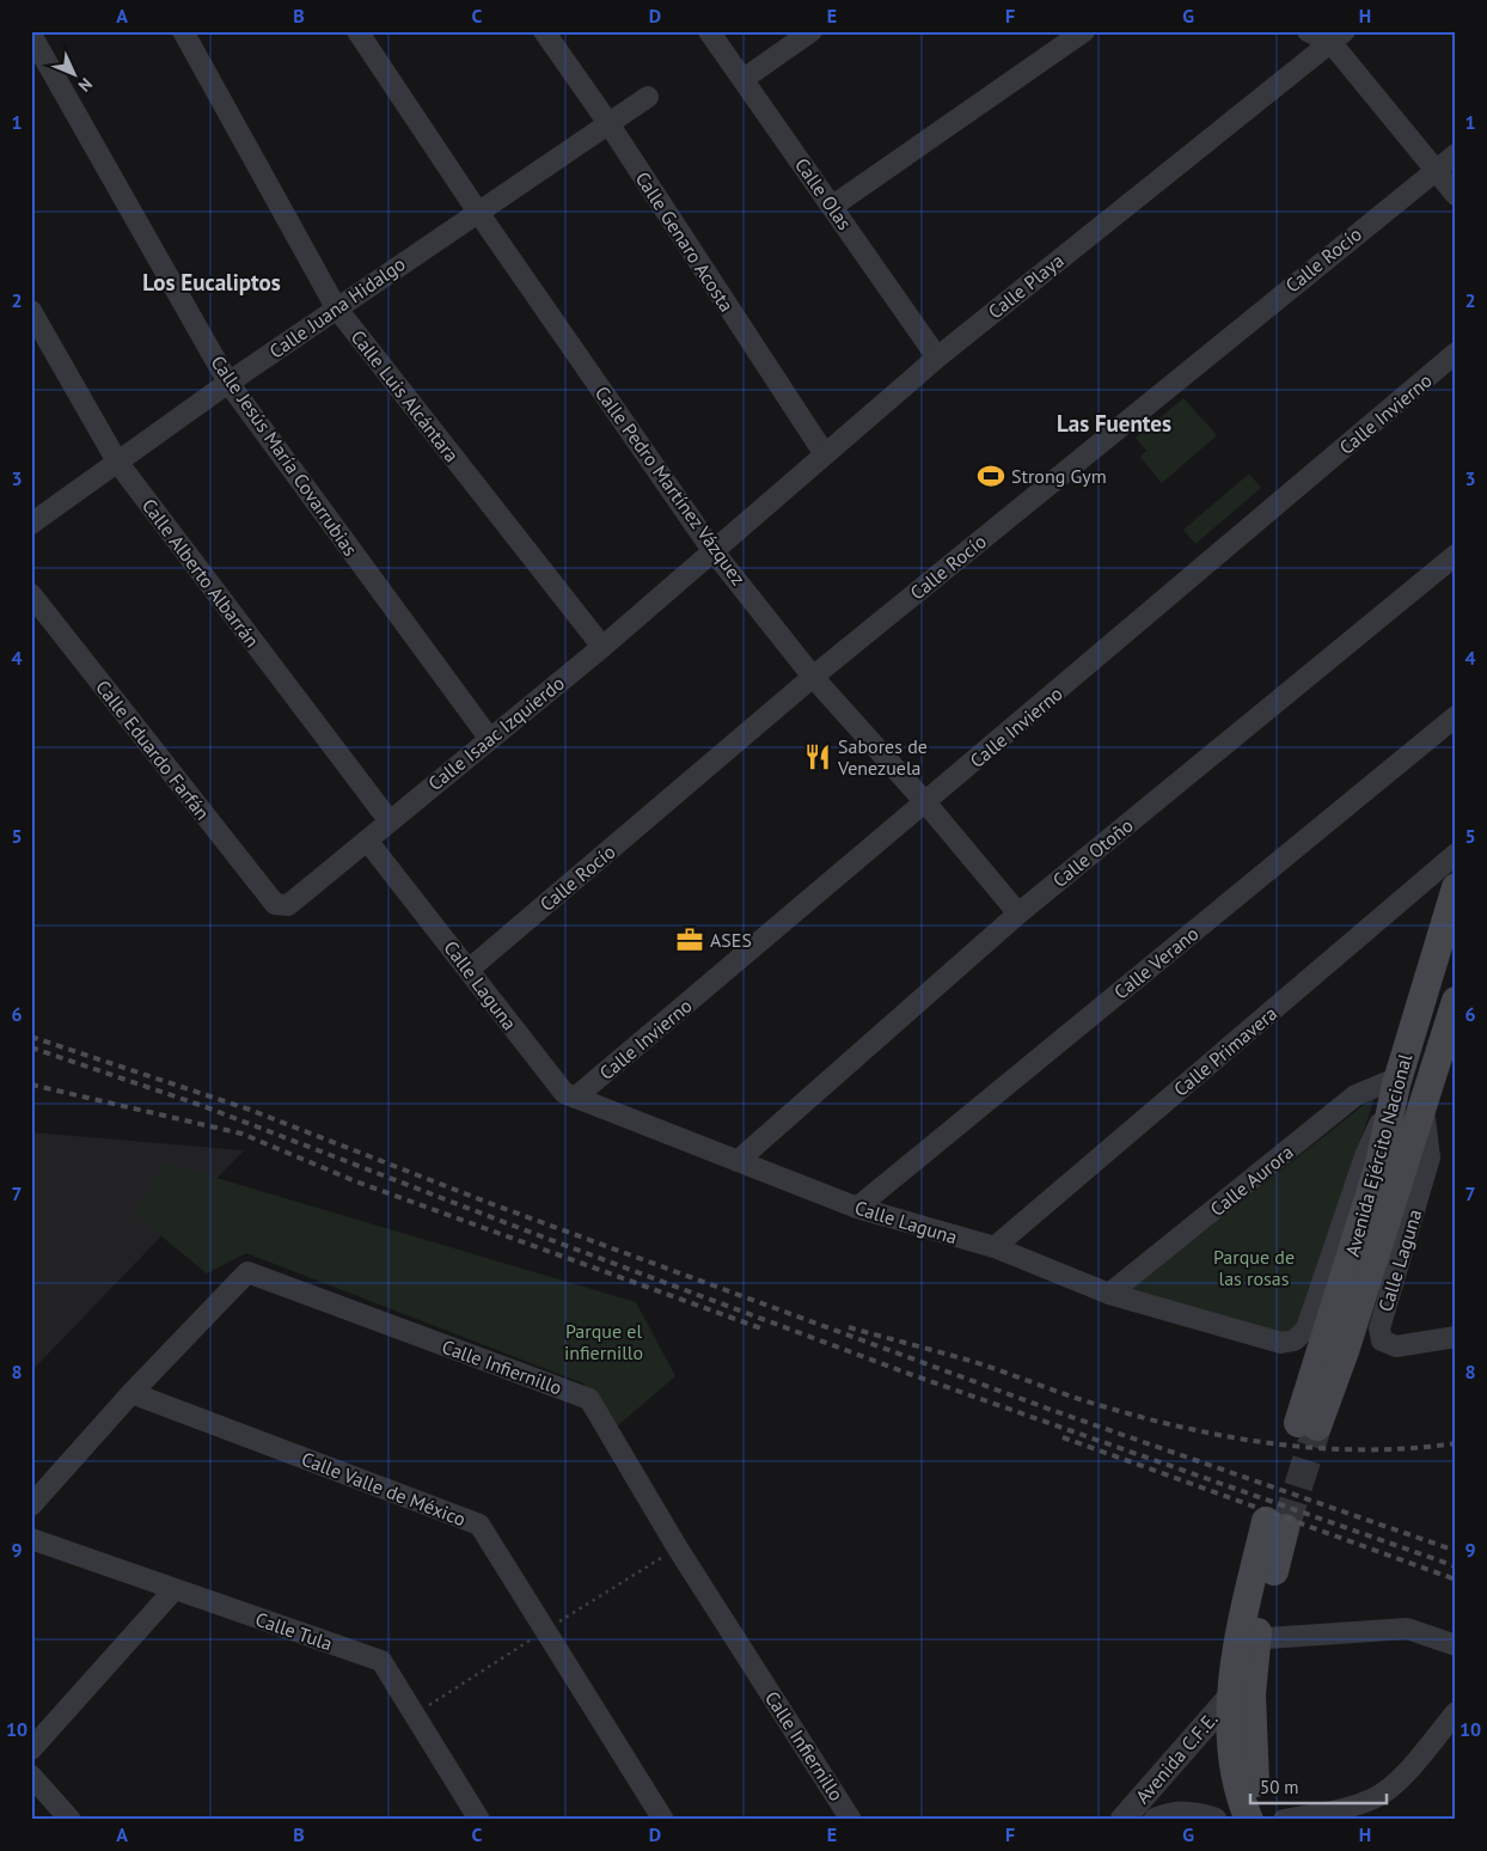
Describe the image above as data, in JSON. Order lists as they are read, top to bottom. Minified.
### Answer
{"streets":{"main road":["Avenida Ejército Nacional"],"street":["Calle Olas","Calle Genaro Acosta","Calle Rocío","Calle Playa","Calle Juana Hidalgo","Calle Luis Alcántara","Calle Invierno","Calle Jesús María Covarrubias","Calle Pedro Martínez Vázquez","Calle Alberto Albarrán","Calle Isaac Izquierdo","Calle Eduardo Farfán","Calle Otoño","Calle Verano","Calle Laguna","Calle Primavera","Calle Aurora","Calle Infiernillo","Calle Valle de México","Calle Tula","Avenida C.F.E."]},"crossings":[["Calle Olas","Calle Playa"],["Calle Genaro Acosta","Calle Playa"],["Calle Genaro Acosta","Calle Juana Hidalgo"],["Calle Rocío","Calle Pedro Martínez Vázquez"],["Calle Rocío","Calle Laguna"],["Calle Playa","Calle Pedro Martínez Vázquez"],["Calle Playa","Calle Isaac Izquierdo"],["Calle Juana Hidalgo","Calle Luis Alcántara"],["Calle Juana Hidalgo","Calle Jesús María Covarrubias"],["Calle Juana Hidalgo","Calle Pedro Martínez Vázquez"],["Calle Juana Hidalgo","Calle Alberto Albarrán"],["Calle Luis Alcántara","Calle Isaac Izquierdo"],["Calle Invierno","Calle Pedro Martínez Vázquez"],["Calle Invierno","Calle Laguna"],["Calle Jesús María Covarrubias","Calle Isaac Izquierdo"],["Calle Pedro Martínez Vázquez","Calle Isaac Izquierdo"],["Calle Pedro Martínez Vázquez","Calle Otoño"],["Calle Alberto Albarrán","Calle Isaac Izquierdo"],["Calle Isaac Izquierdo","Calle Eduardo Farfán"],["Calle Isaac Izquierdo","Calle Laguna"],["Calle Otoño","Calle Laguna"],["Calle Verano","Calle Laguna"],["Calle Laguna","Calle Primavera"],["Calle Laguna","Avenida Ejército Nacional"],["Calle Laguna","Calle Aurora"],["Avenida Ejército Nacional","Calle Aurora"],["Calle Infiernillo","Calle Valle de México"]],"districts":["Los Eucaliptos","Las Fuentes"],"parks":["Parque de las rosas","Parque el infiernillo"],"places":{"sports":["Strong Gym"],"restaurant":["Sabores de Venezuela"],"office":["ASES"]},"scale_bar":"50 m","north":"bottom right","grid":{"columns":["A","B","C","D","E","F","G","H"],"rows":["1","2","3","4","5","6","7","8","9","10"]}}
